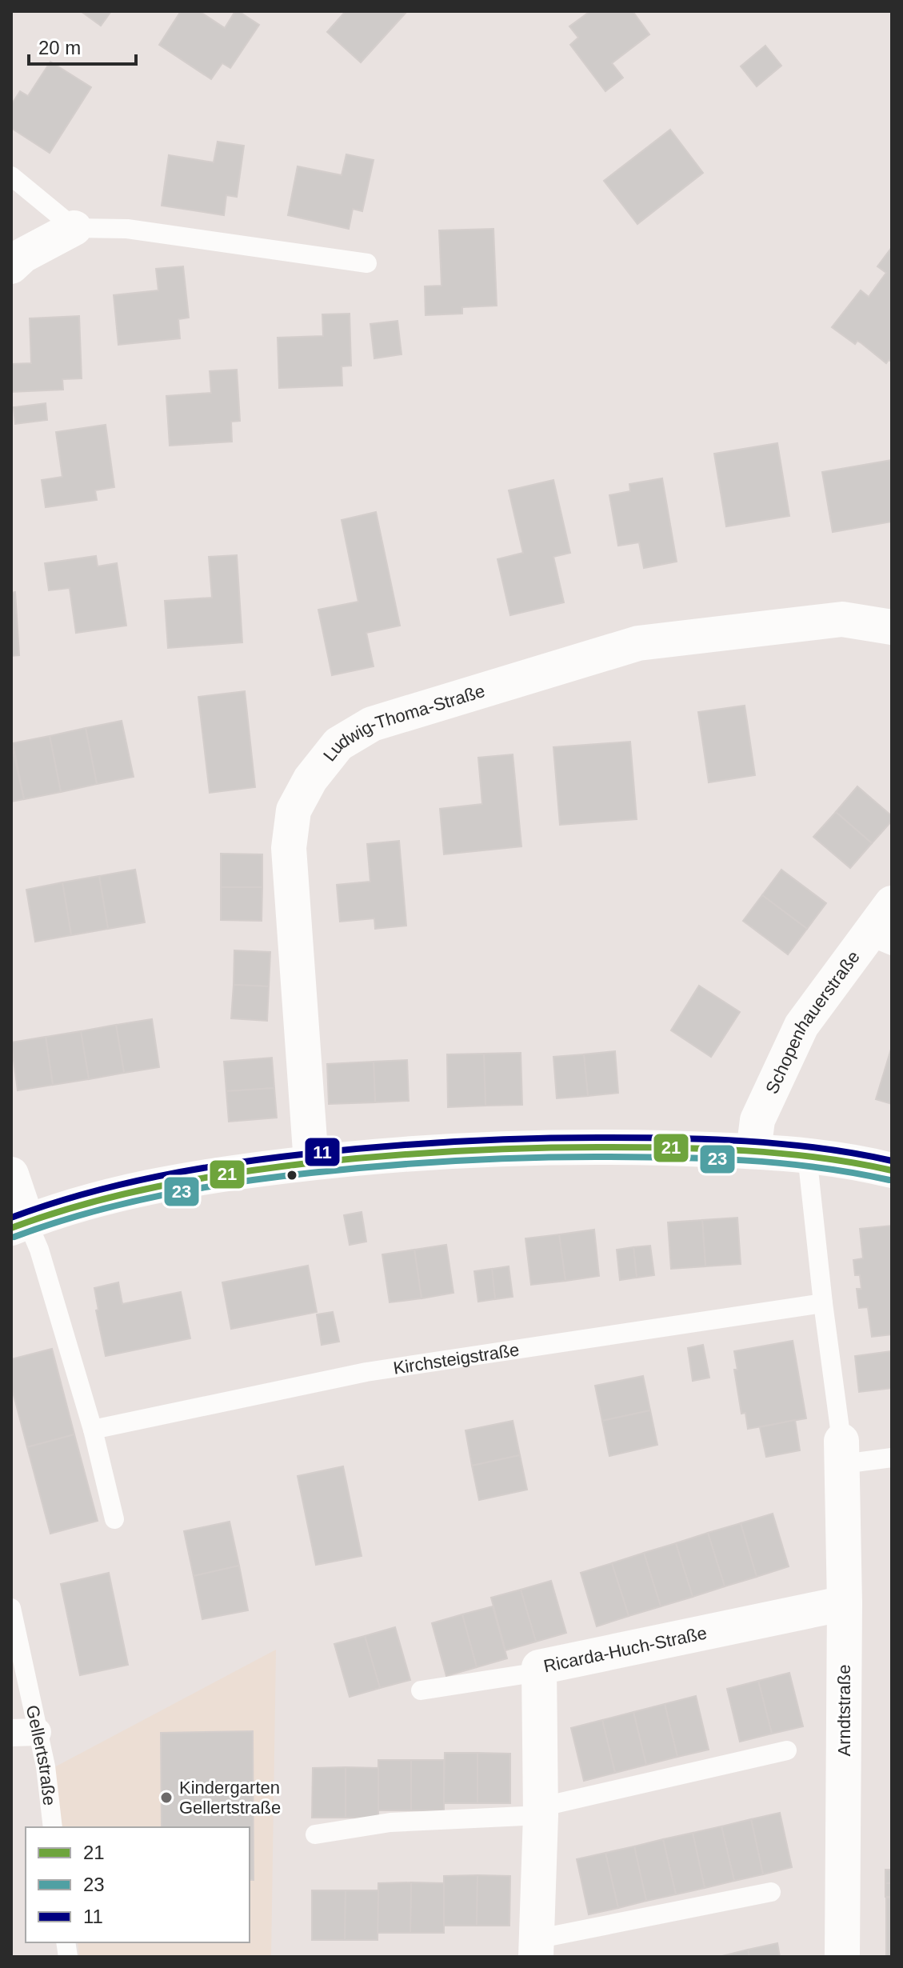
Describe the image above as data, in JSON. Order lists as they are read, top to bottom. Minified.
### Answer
{"streets":{"street":["Ludwig-Thoma-Straße","Schopenhauerstraße","Ricarda-Huch-Straße","Arndtstraße"],"lane":["Kirchsteigstraße","Gellertstraße"]},"crossings":[["Kirchsteigstraße","Arndtstraße"],["Ricarda-Huch-Straße","Arndtstraße"]],"places":["Kindergarten Gellertstraße"],"lines":["transit line 11","transit line 21","transit line 23"],"legend":["21","23","11"],"scale_bar":"20 m"}
